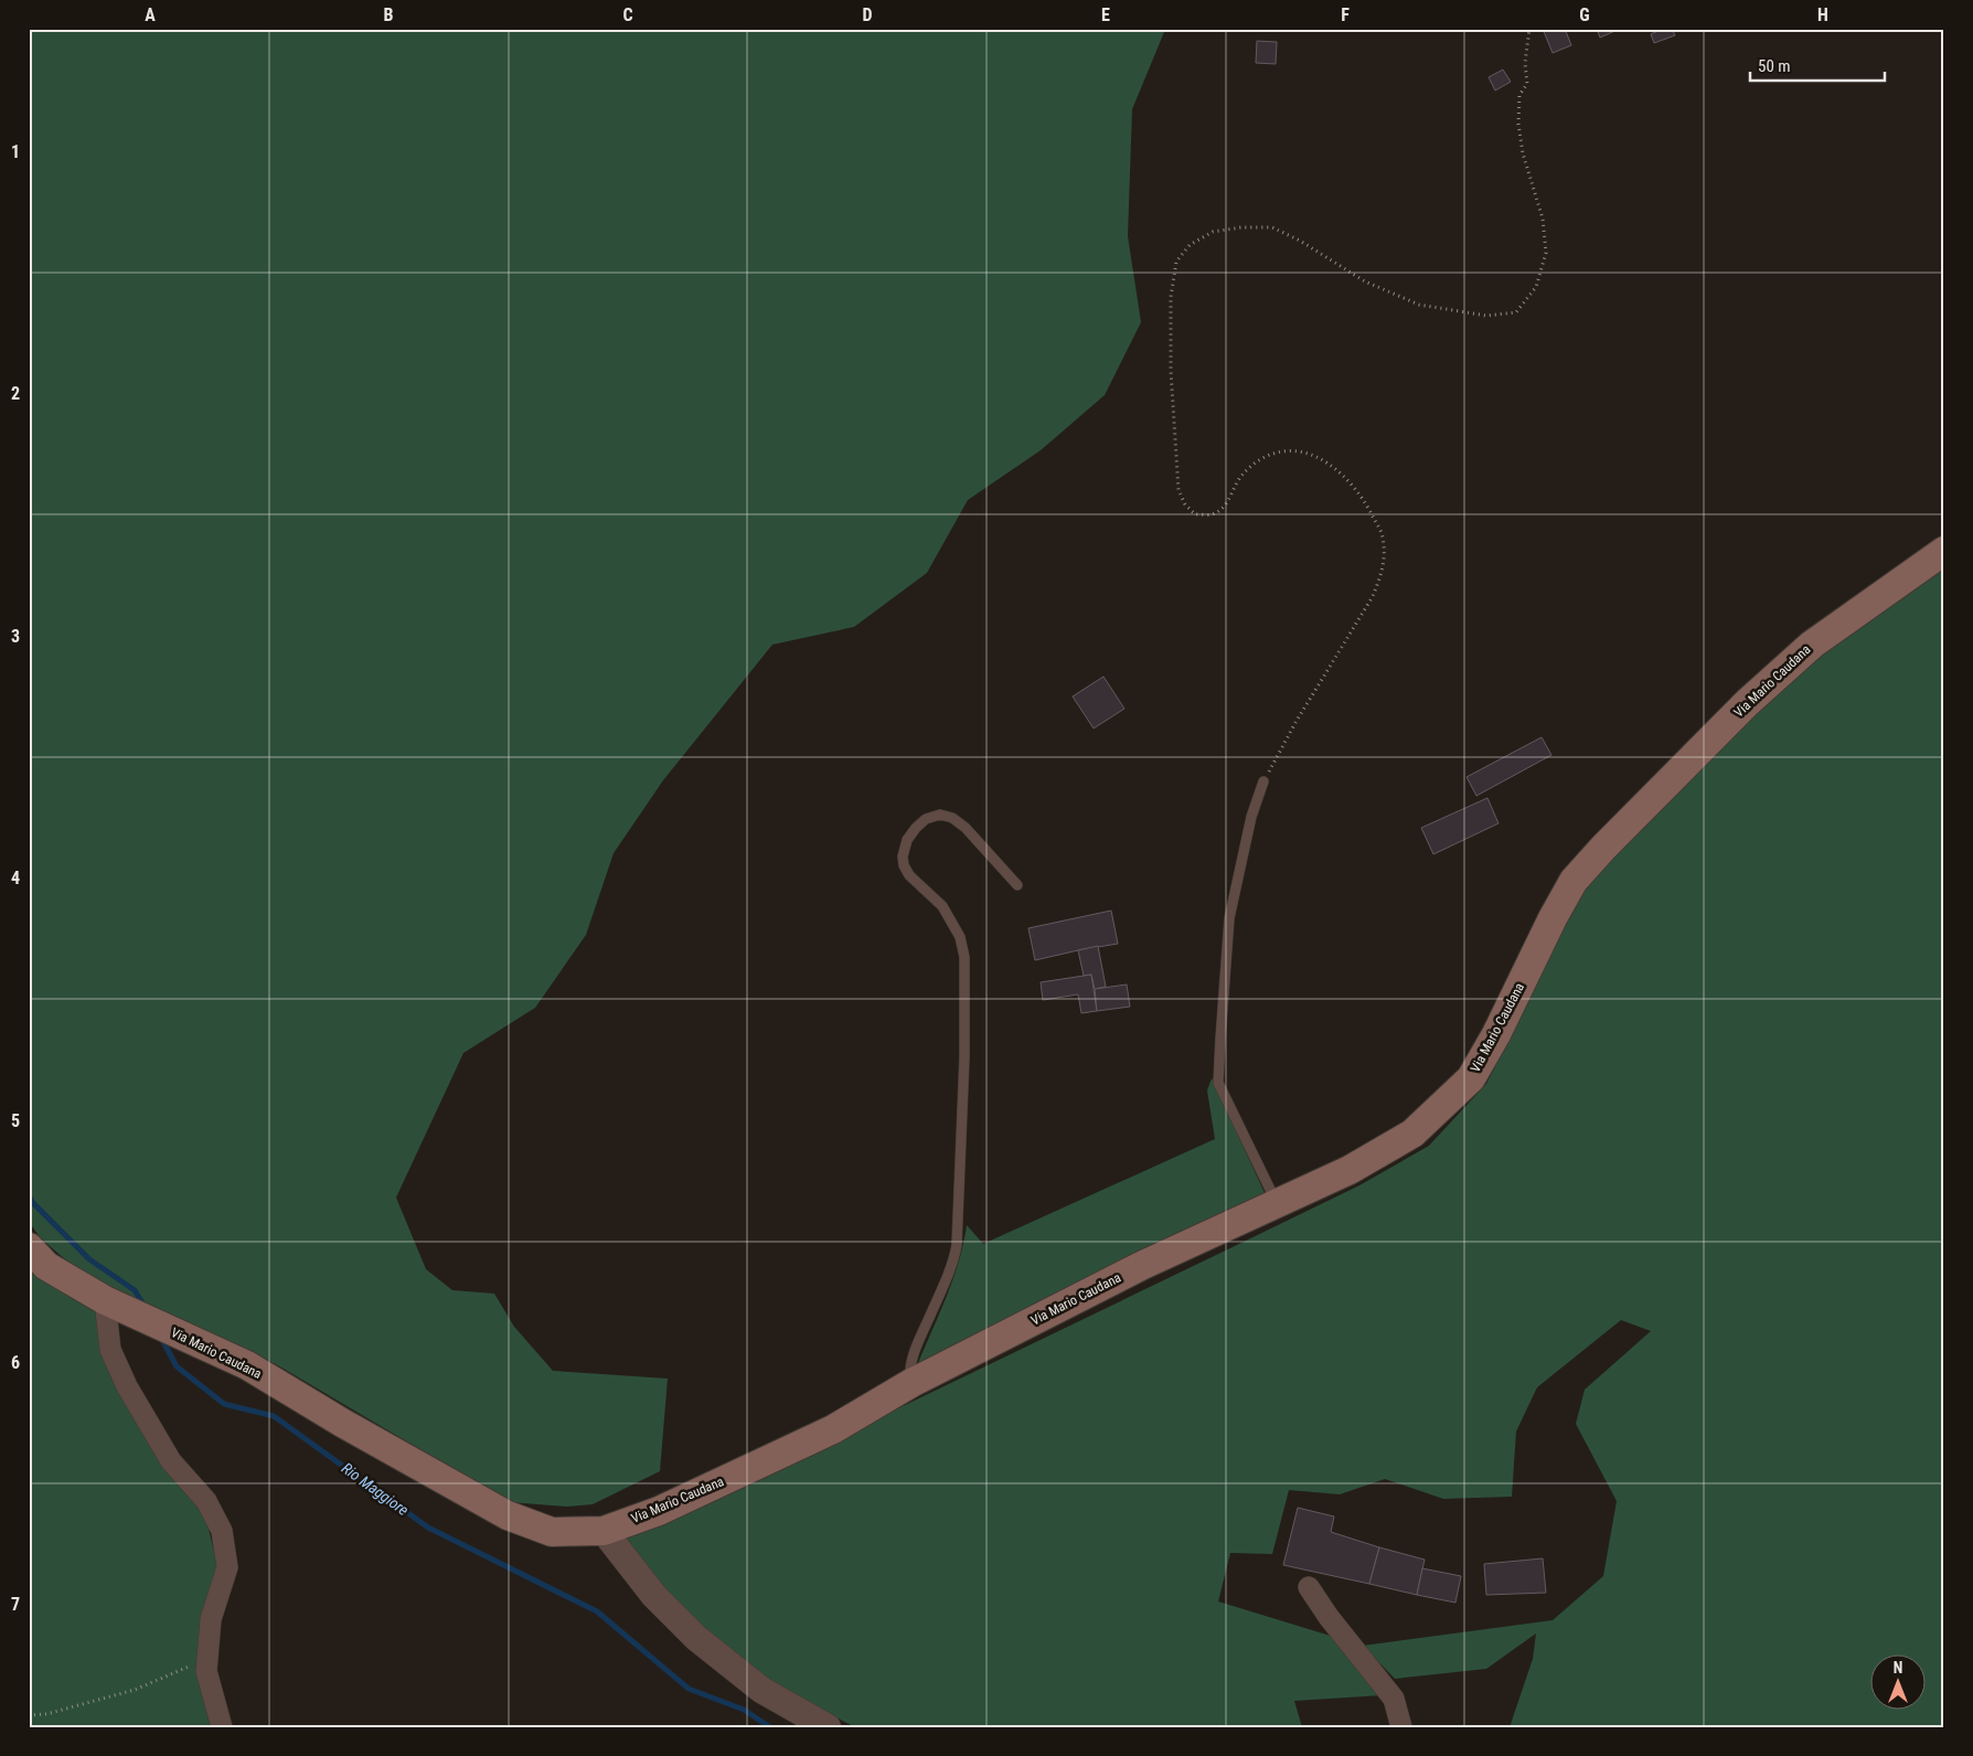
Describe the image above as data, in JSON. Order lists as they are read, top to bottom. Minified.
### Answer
{"streets":{"main road":["Via Mario Caudana"]},"water":["Rio Maggiore"],"scale_bar":"50 m","north":"top","grid":{"columns":["A","B","C","D","E","F","G","H"],"rows":["1","2","3","4","5","6","7"]}}
